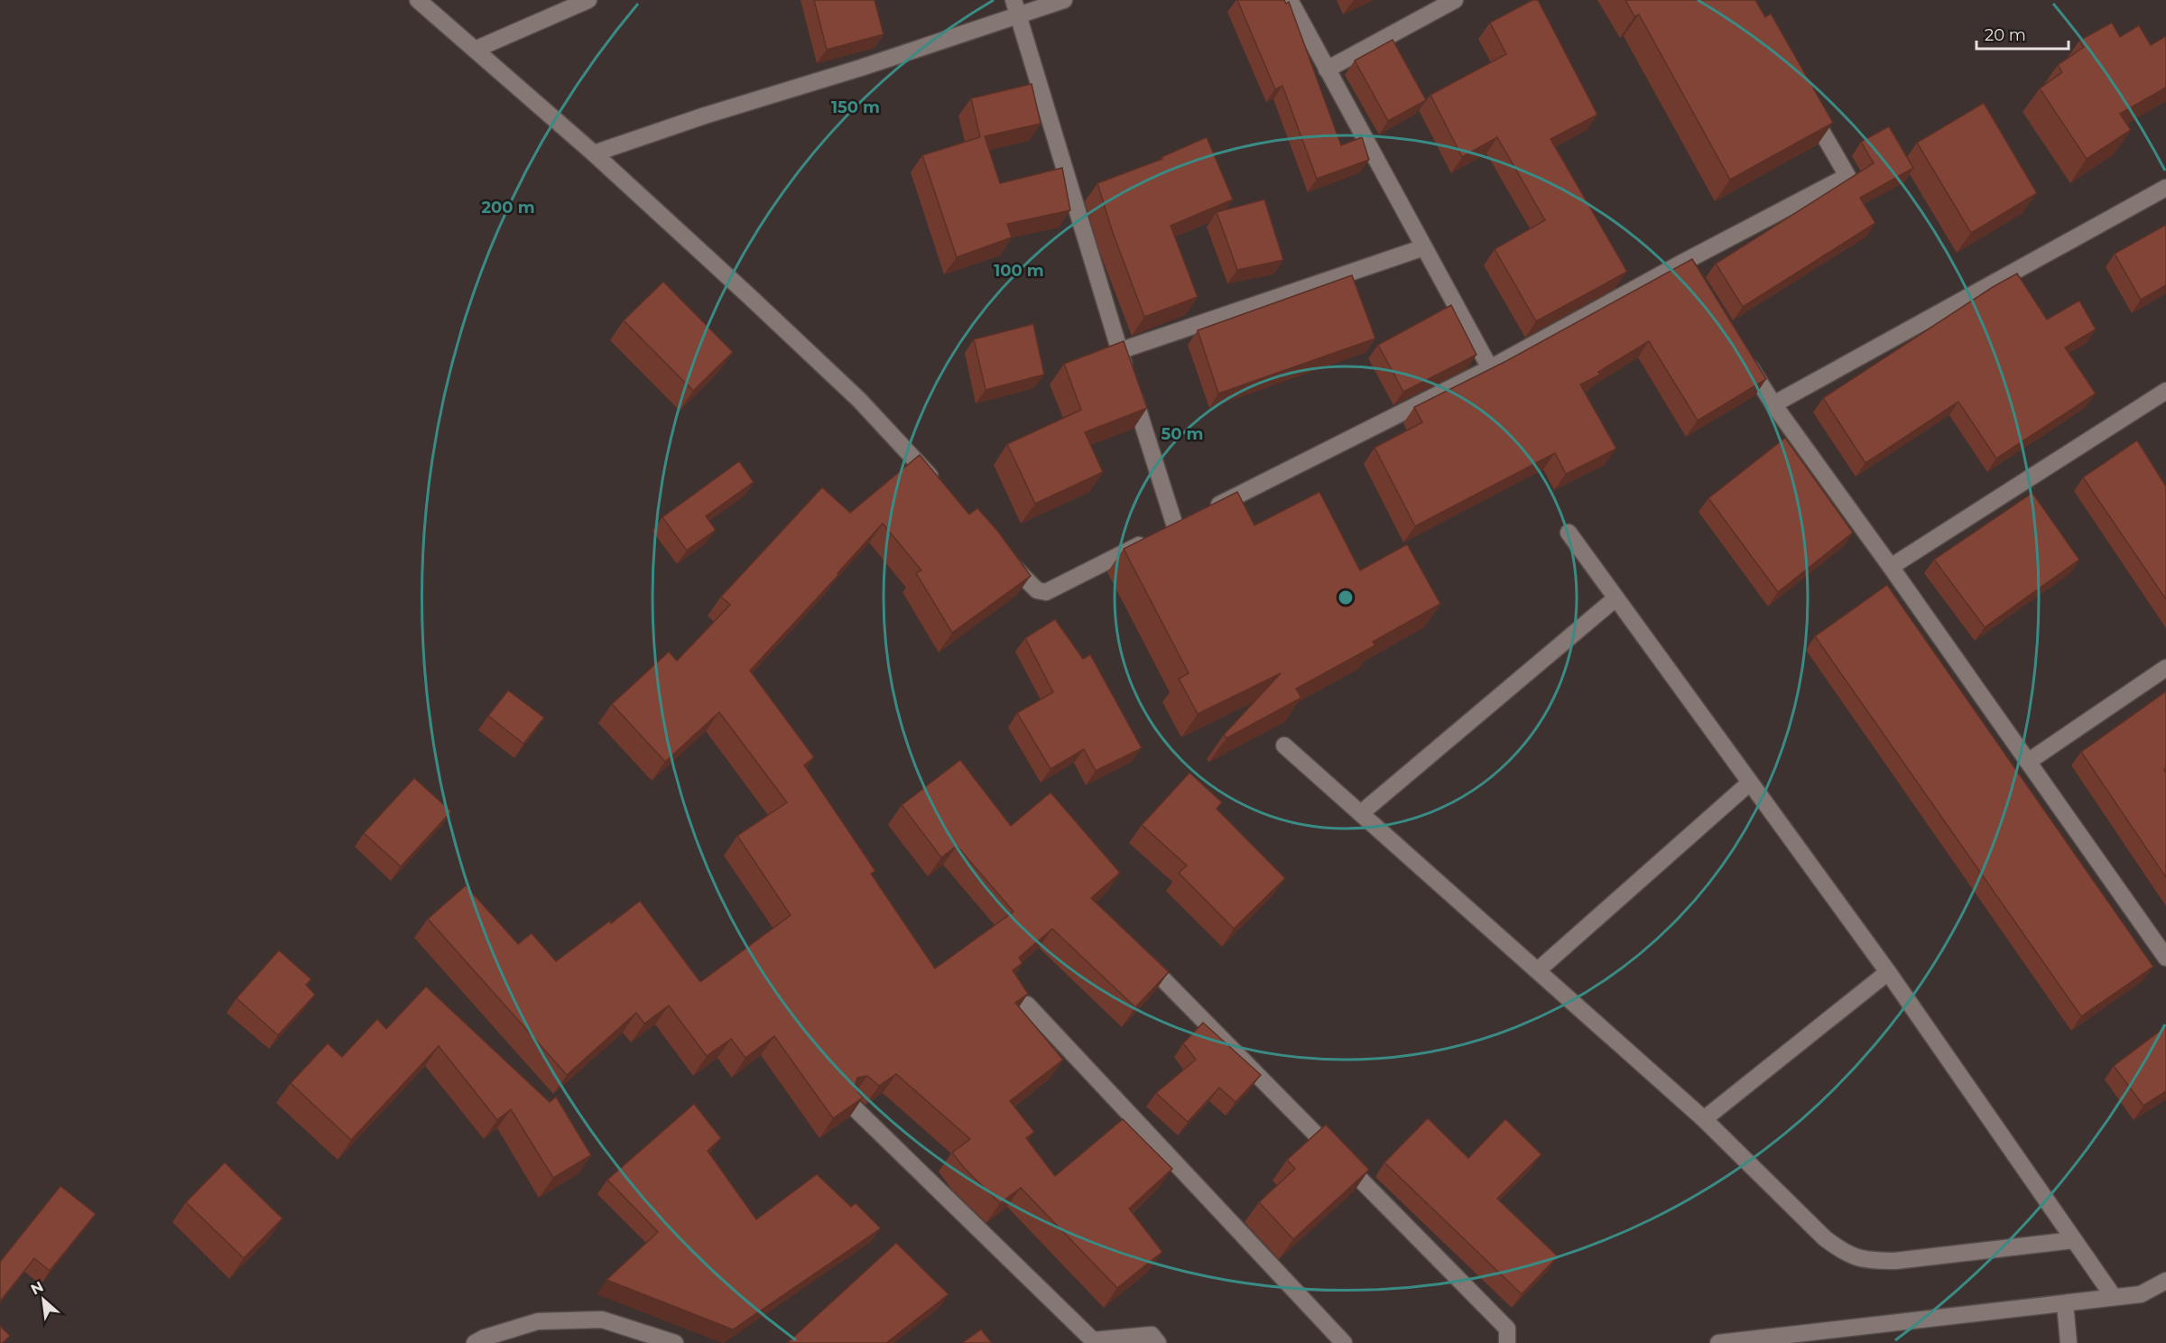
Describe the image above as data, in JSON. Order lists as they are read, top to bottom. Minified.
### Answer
{"scale_bar":"20 m","north":"top left","rings":["150 m","200 m","100 m","50 m"]}
